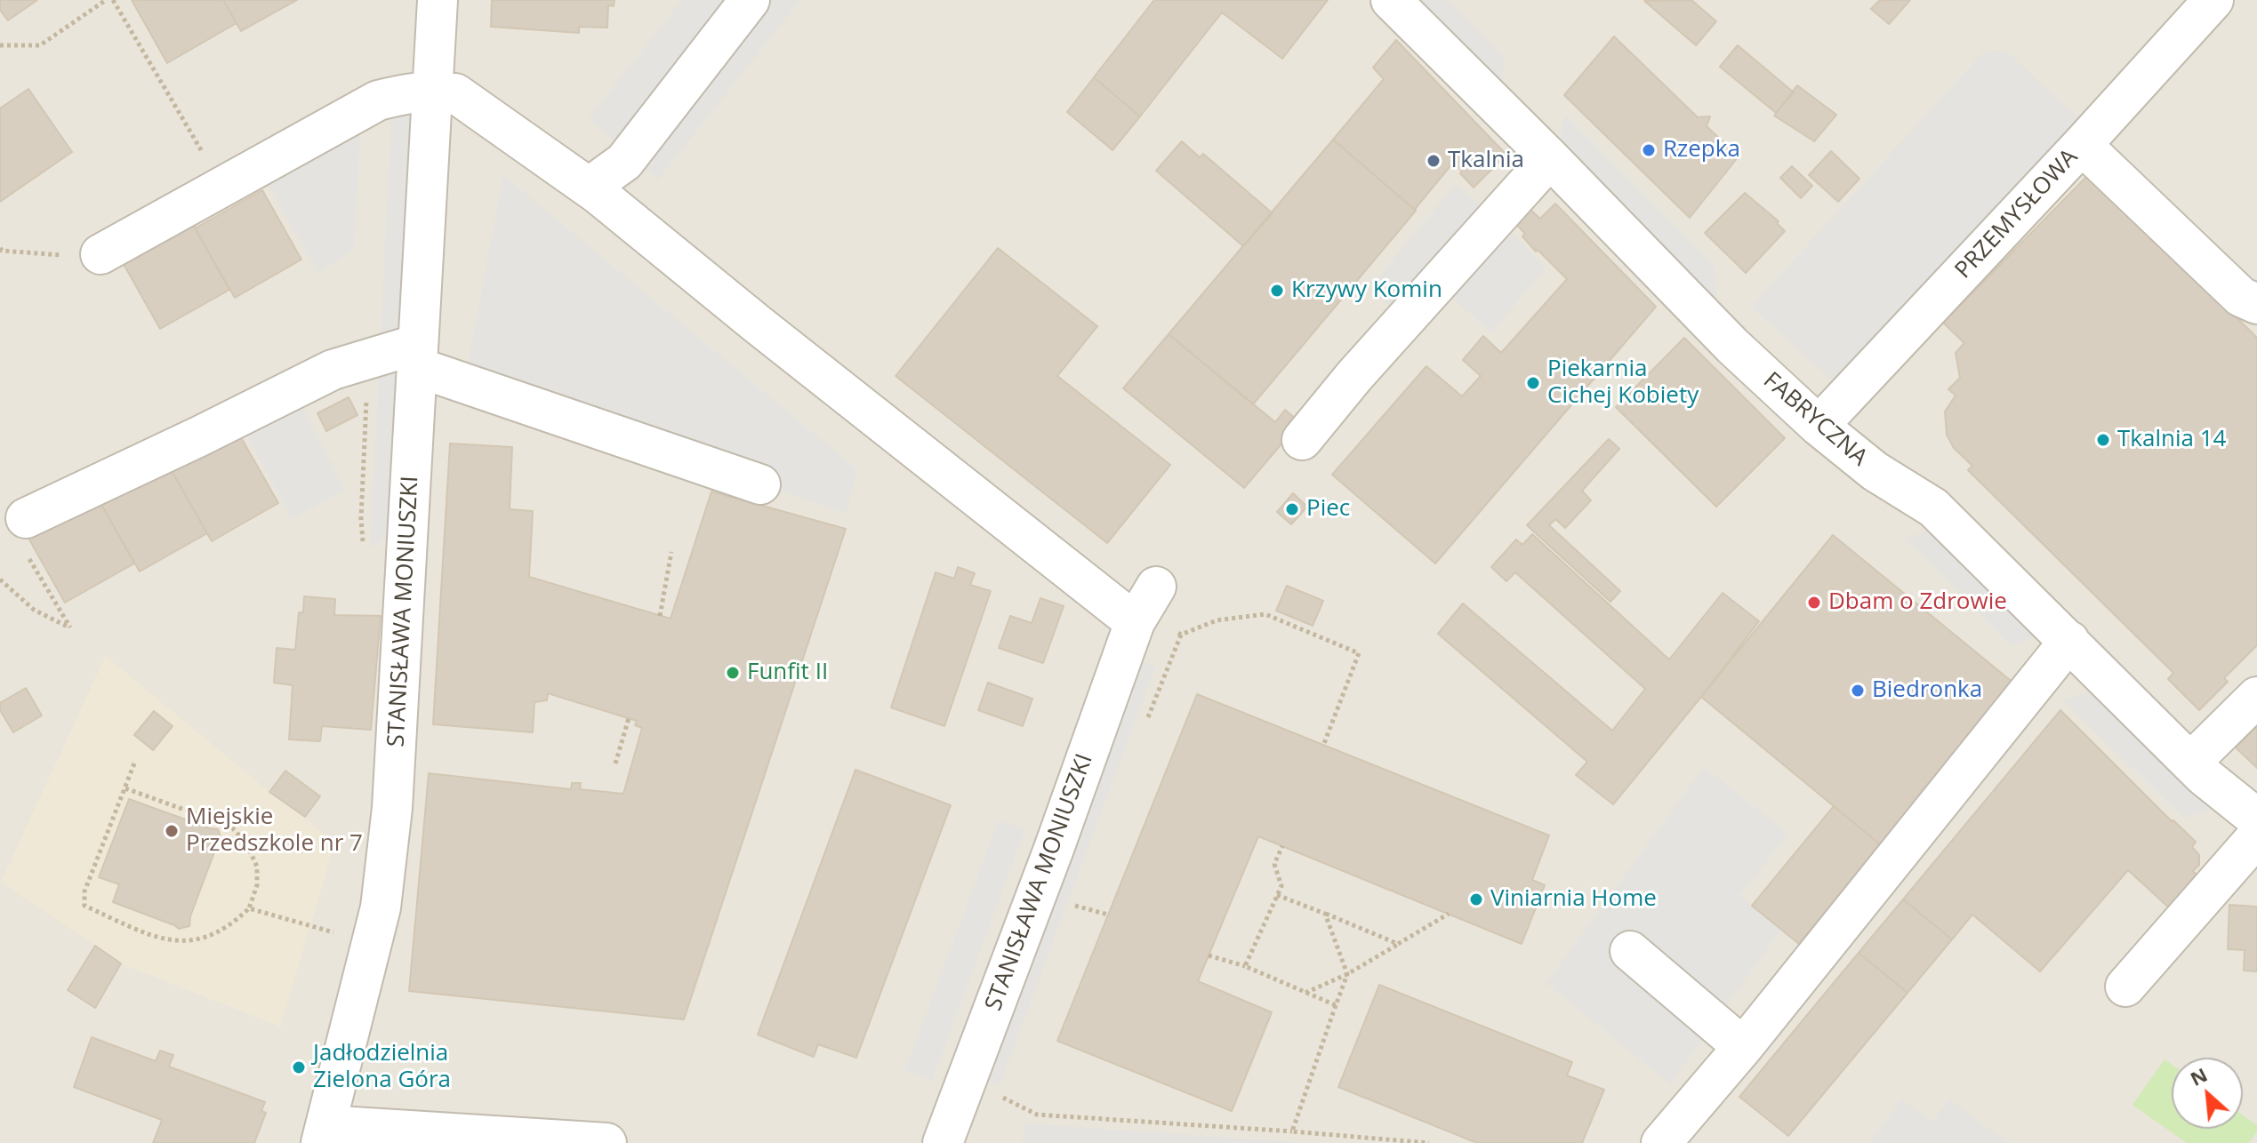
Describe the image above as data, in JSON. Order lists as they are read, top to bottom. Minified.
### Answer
{"streets":{"street":["PRZEMYSŁOWA","FABRYCZNA","STANISŁAWA MONIUSZKI"]},"crossings":[["PRZEMYSŁOWA","FABRYCZNA"]],"places":["Rzepka","Tkalnia","Krzywy Komin","Piekarnia Cichej Kobiety","Tkalnia 14","Piec","Dbam o Zdrowie","Funfit II","Biedronka","Miejskie Przedszkole nr 7","Viniarnia Home","Jadłodzielnia Zielona Góra"],"north":"top left"}
